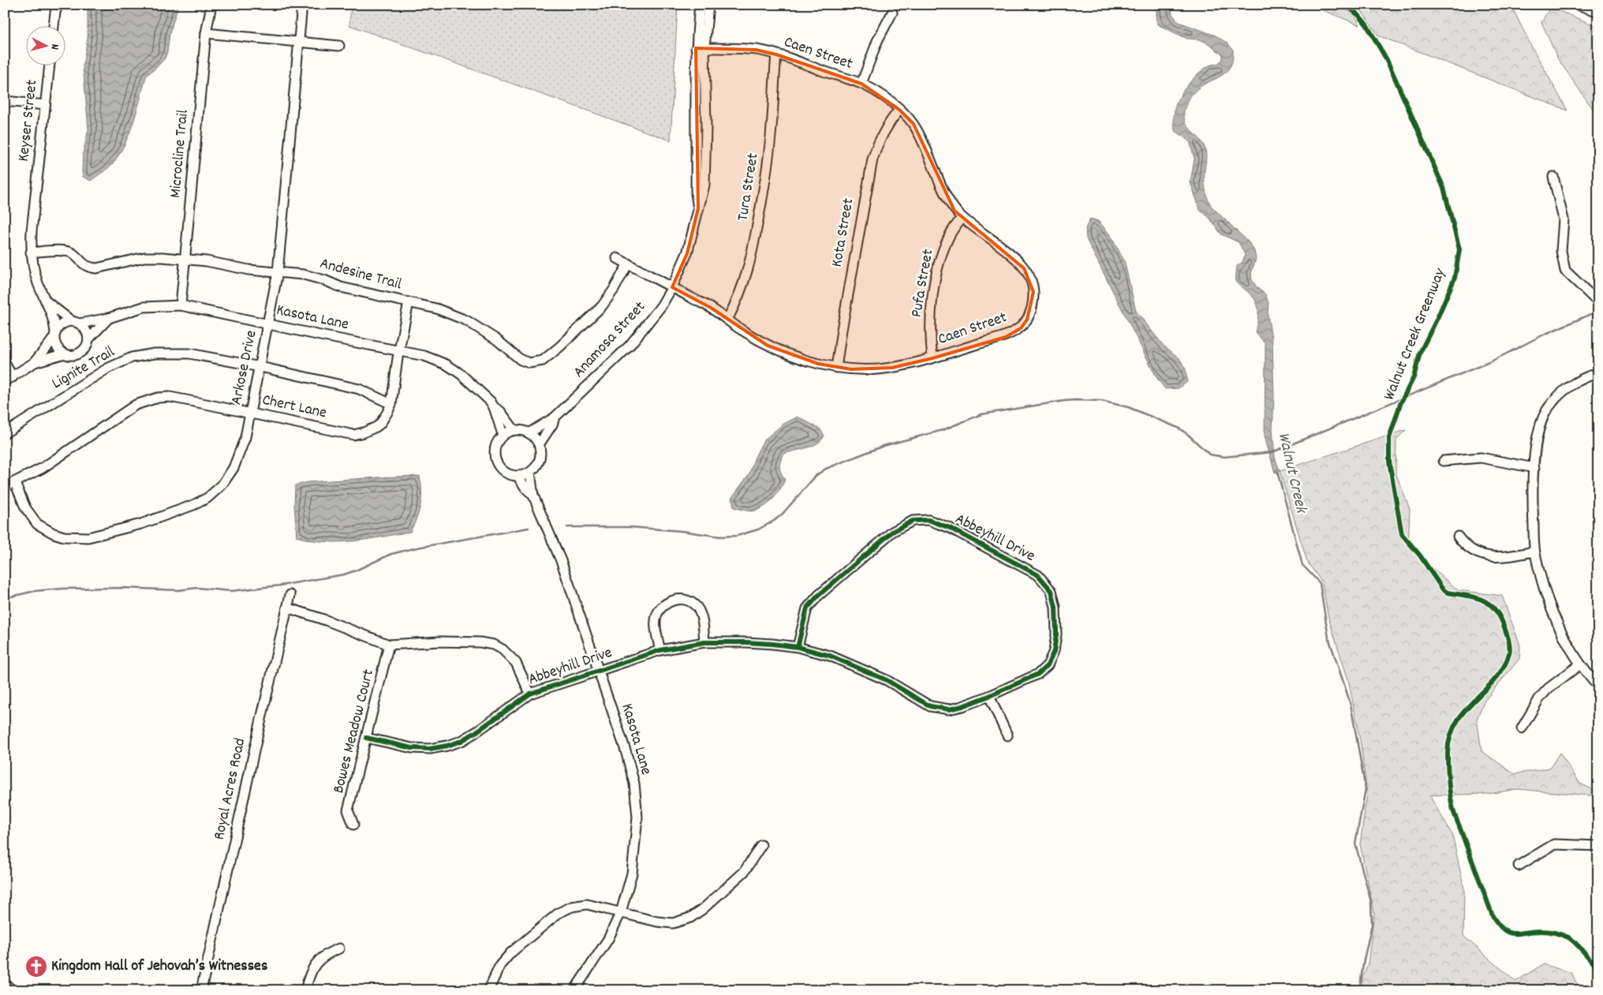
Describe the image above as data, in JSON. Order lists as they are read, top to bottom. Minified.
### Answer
{"streets":{"street":["Caen Street","Keyser Street","Microcline Trail","Tura Street","Kota Street","Andesine Trail","Pufa Street","Kasota Lane","Anamosa Street","Arkose Drive","Lignite Trail","Chert Lane","Abbeyhill Drive","Bowes Meadow Court","Royal Acres Road"],"cycle path":["Walnut Creek Greenway"]},"crossings":[["Caen Street","Tura Street"],["Caen Street","Kota Street"],["Caen Street","Andesine Trail"],["Caen Street","Pufa Street"],["Caen Street","Anamosa Street"],["Keyser Street","Andesine Trail"],["Keyser Street","Kasota Lane"],["Microcline Trail","Andesine Trail"],["Microcline Trail","Kasota Lane"],["Andesine Trail","Arkose Drive"],["Andesine Trail","Chert Lane"],["Kasota Lane","Anamosa Street"],["Kasota Lane","Arkose Drive"],["Kasota Lane","Chert Lane"],["Kasota Lane","Abbeyhill Drive"],["Arkose Drive","Lignite Trail"],["Arkose Drive","Chert Lane"],["Lignite Trail","Chert Lane"],["Abbeyhill Drive","Bowes Meadow Court"]],"water":["Walnut Creek"],"places":{"church":["Kingdom Hall of Jehovah’s Witnesses"]},"north":"right"}
